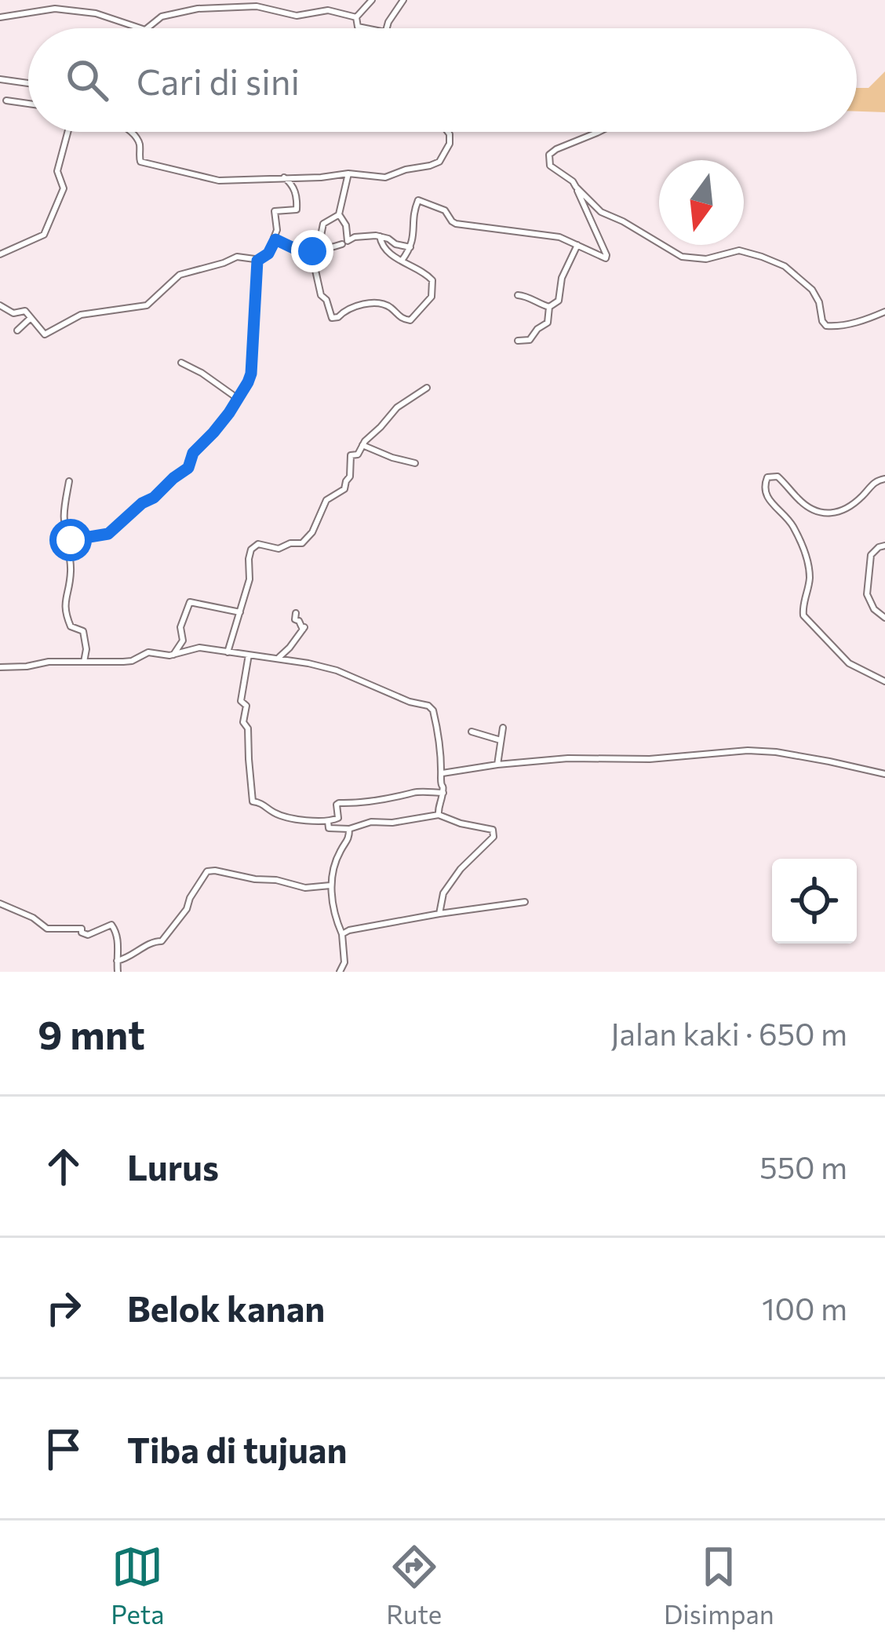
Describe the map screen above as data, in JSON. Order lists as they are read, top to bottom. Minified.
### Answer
{"north":"bottom","page":{"search":"Cari di sini","heading":["9 mnt","Jalan kaki · 650 m"],"list":[["Lurus","550 m"],["Belok kanan","100 m"],"Tiba di tujuan"],"nav":["Peta","Rute","Disimpan"]}}
